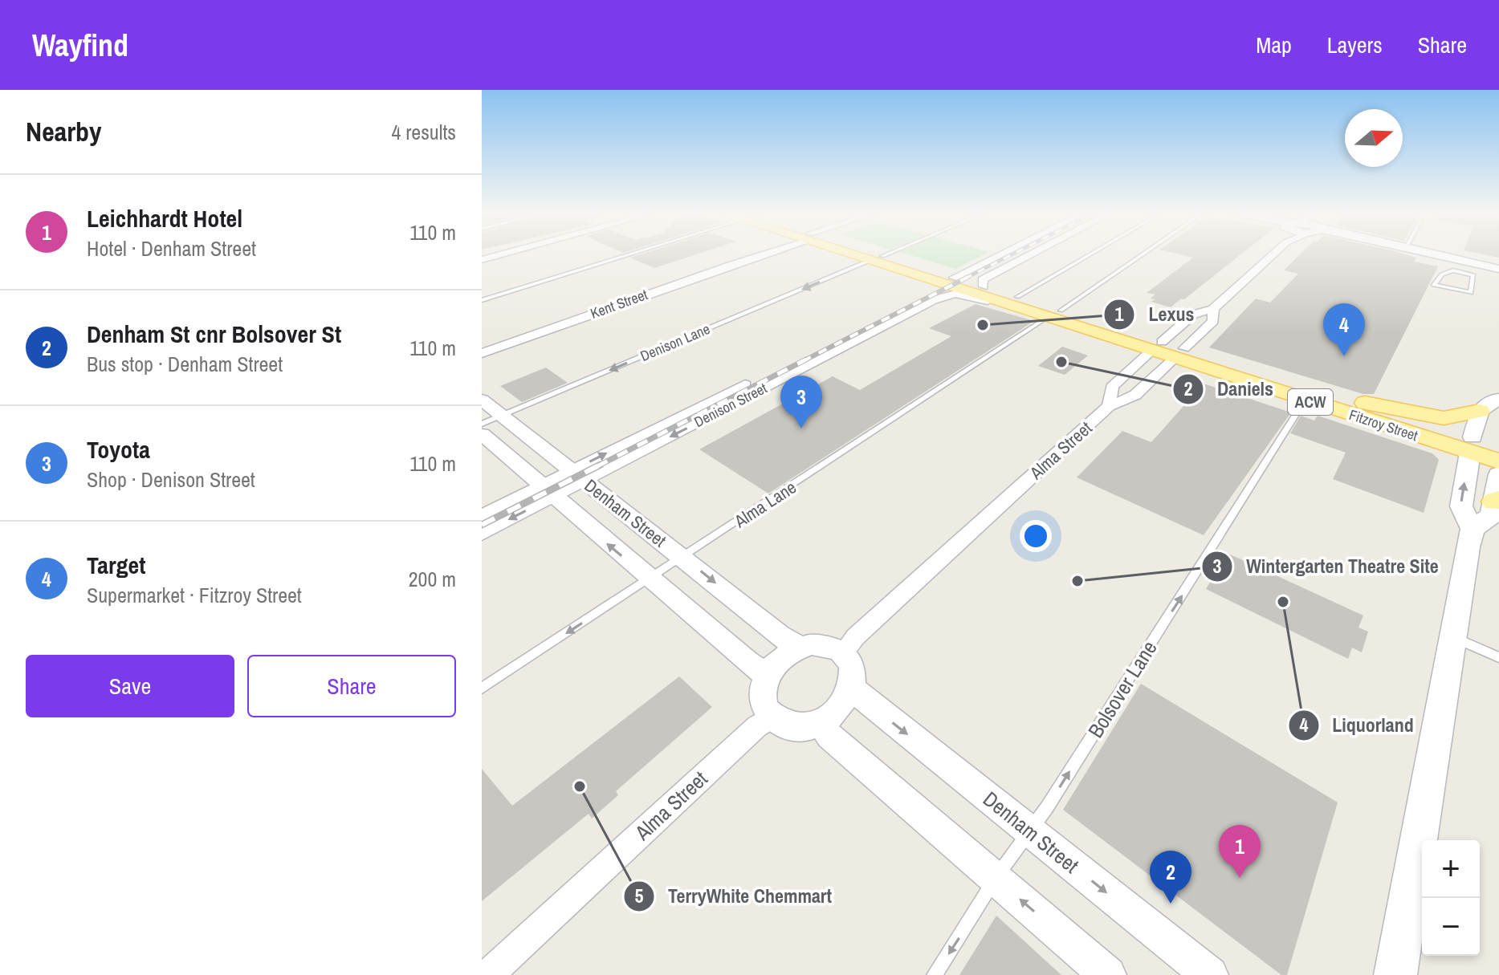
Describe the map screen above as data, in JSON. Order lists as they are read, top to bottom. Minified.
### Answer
{"streets":{"main road":["ACW","Fitzroy Street"],"street":["Kent Street","Denison Street","Alma Street","Denham Street"],"lane":["Denison Lane","Alma Lane","Bolsover Lane"]},"crossings":[["Denison Lane","Fitzroy Street"],["Denison Lane","Denham Street"],["Denison Street","Fitzroy Street"],["Denison Street","Denham Street"],["Fitzroy Street","Alma Street"],["Fitzroy Street","Alma Lane"],["Fitzroy Street","Bolsover Lane"],["Alma Street","Denham Street"],["Alma Lane","Denham Street"],["Denham Street","Bolsover Lane"]],"one_way":["Denison Lane"],"places":["Lexus","Daniels","Wintergarten Theatre Site","Liquorland","TerryWhite Chemmart"],"north":"right","page":{"header":"Wayfind","nav":["Map","Layers","Share"],"heading":["Nearby","4 results"],"list":[{"mark":"1","name":"Leichhardt Hotel","note":"Hotel · Denham Street","value":"110 m"},{"mark":"2","name":"Denham St cnr Bolsover St","note":"Bus stop · Denham Street","value":"110 m"},{"mark":"3","name":"Toyota","note":"Shop · Denison Street","value":"110 m"},{"mark":"4","name":"Target","note":"Supermarket · Fitzroy Street","value":"200 m"}],"pins":["4","3","1","2"],"buttons":["Save","Share"],"map_buttons":["+","−"]}}
